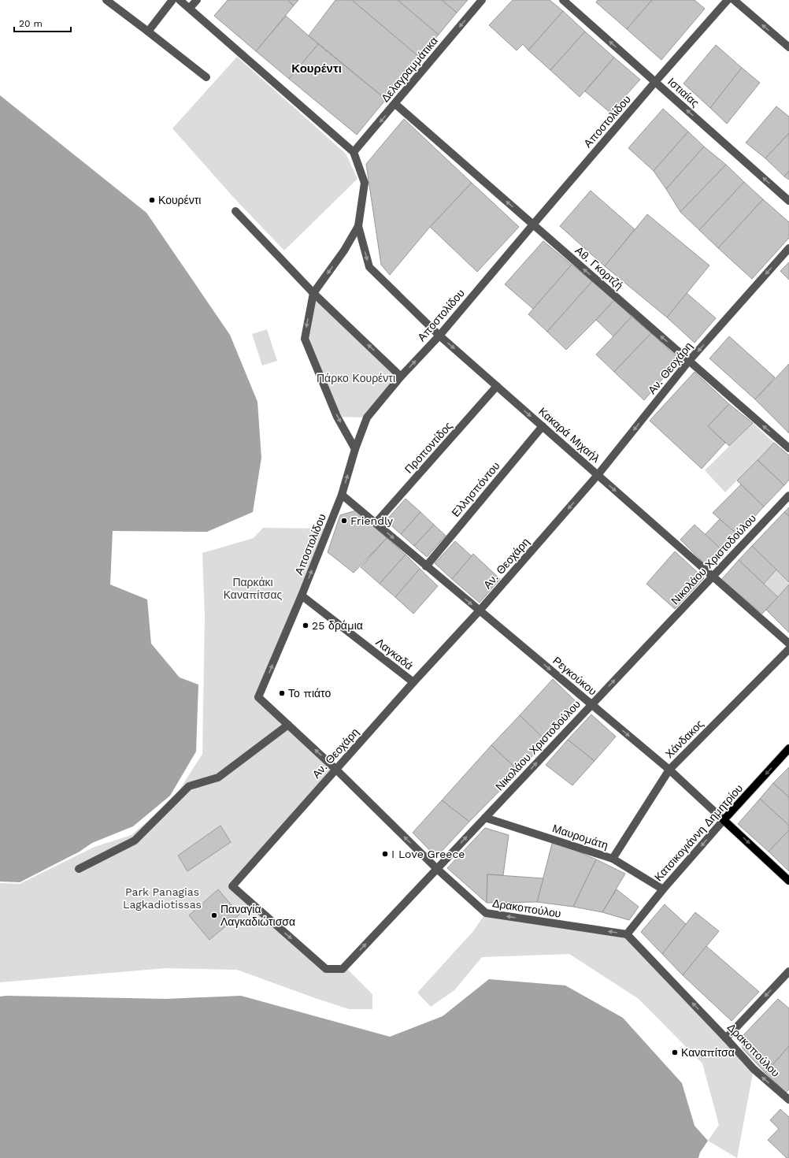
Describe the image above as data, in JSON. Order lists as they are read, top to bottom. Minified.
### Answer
{"streets":{"main road":["Ρεγκούκου","Κατσικογιάννη Δημητρίου"],"street":["Δελαγραμμάτικα","Ιστιαίας","Αποστολίδου","Αθ. Γκορτζή","Αν. Θεοχάρη","Κακαρά Μιχαήλ","Προποντίδος","Ελλησπόντου","Νικολάου Χριστοδούλου","Λαγκαδά","Χάνδακος","Μαυρομάτη","Δρακοπούλου"]},"crossings":[["Δελαγραμμάτικα","Αθ. Γκορτζή"],["Ιστιαίας","Αποστολίδου"],["Αποστολίδου","Αθ. Γκορτζή"],["Αποστολίδου","Κακαρά Μιχαήλ"],["Αποστολίδου","Λαγκαδά"],["Αποστολίδου","Ρεγκούκου"],["Αποστολίδου","Δρακοπούλου"],["Αθ. Γκορτζή","Αν. Θεοχάρη"],["Αν. Θεοχάρη","Κακαρά Μιχαήλ"],["Αν. Θεοχάρη","Νικολάου Χριστοδούλου"],["Αν. Θεοχάρη","Λαγκαδά"],["Αν. Θεοχάρη","Ρεγκούκου"],["Αν. Θεοχάρη","Δρακοπούλου"],["Κακαρά Μιχαήλ","Προποντίδος"],["Κακαρά Μιχαήλ","Ελλησπόντου"],["Κακαρά Μιχαήλ","Νικολάου Χριστοδούλου"],["Προποντίδος","Ρεγκούκου"],["Ελλησπόντου","Ρεγκούκου"],["Νικολάου Χριστοδούλου","Ρεγκούκου"],["Νικολάου Χριστοδούλου","Μαυρομάτη"],["Νικολάου Χριστοδούλου","Δρακοπούλου"],["Ρεγκούκου","Χάνδακος"],["Ρεγκούκου","Κατσικογιάννη Δημητρίου"],["Χάνδακος","Μαυρομάτη"],["Κατσικογιάννη Δημητρίου","Μαυρομάτη"],["Κατσικογιάννη Δημητρίου","Δρακοπούλου"]],"one_way":["Δελαγραμμάτικα","Ιστιαίας","Αποστολίδου","Αθ. Γκορτζή","Αν. Θεοχάρη","Νικολάου Χριστοδούλου","Ρεγκούκου","Κατσικογιάννη Δημητρίου","Δρακοπούλου"],"districts":["Κουρέντι"],"parks":["Πάρκο Κουρέντι","Παρκάκι Καναπίτσας","Park Panagias Lagkadiotissas"],"places":["Κουρέντι","Friendly","25 δράμια","Το πιάτο","I Love Greece","Παναγία Λαγκαδιώτισσα","Καναπίτσα"],"scale_bar":"20 m"}
